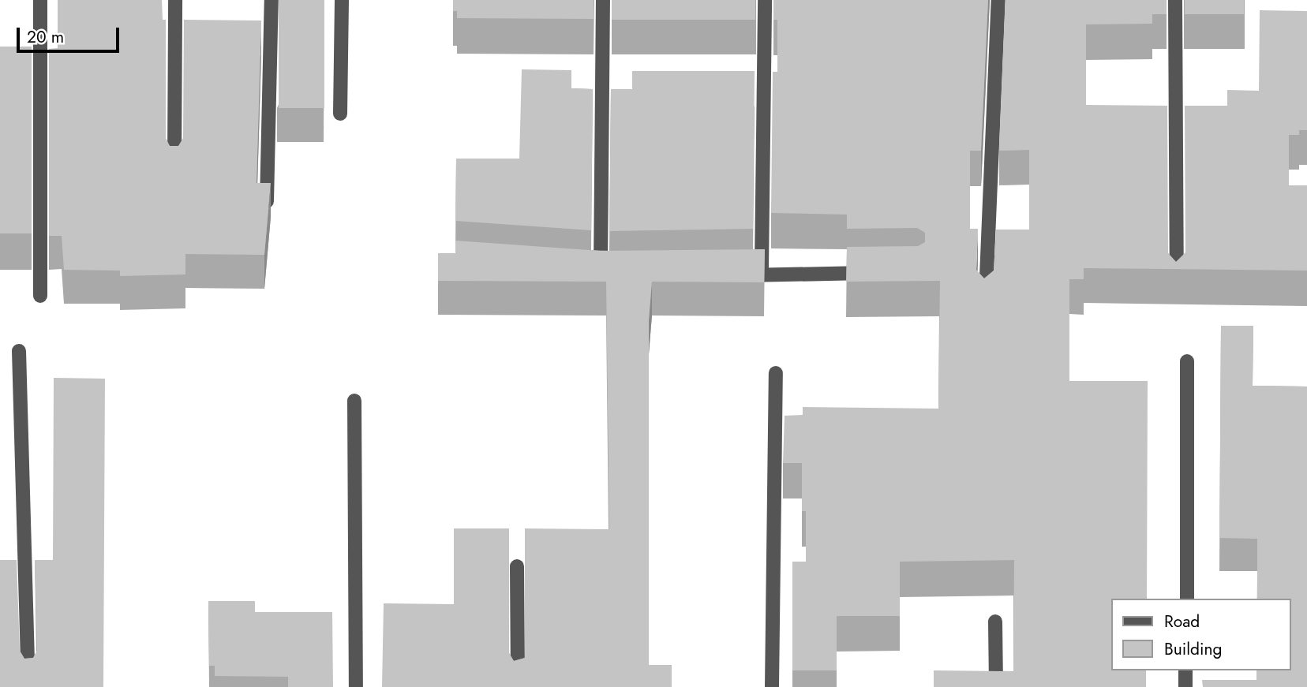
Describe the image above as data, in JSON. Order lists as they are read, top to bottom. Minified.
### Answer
{"legend":["Road","Building"],"scale_bar":"20 m"}
